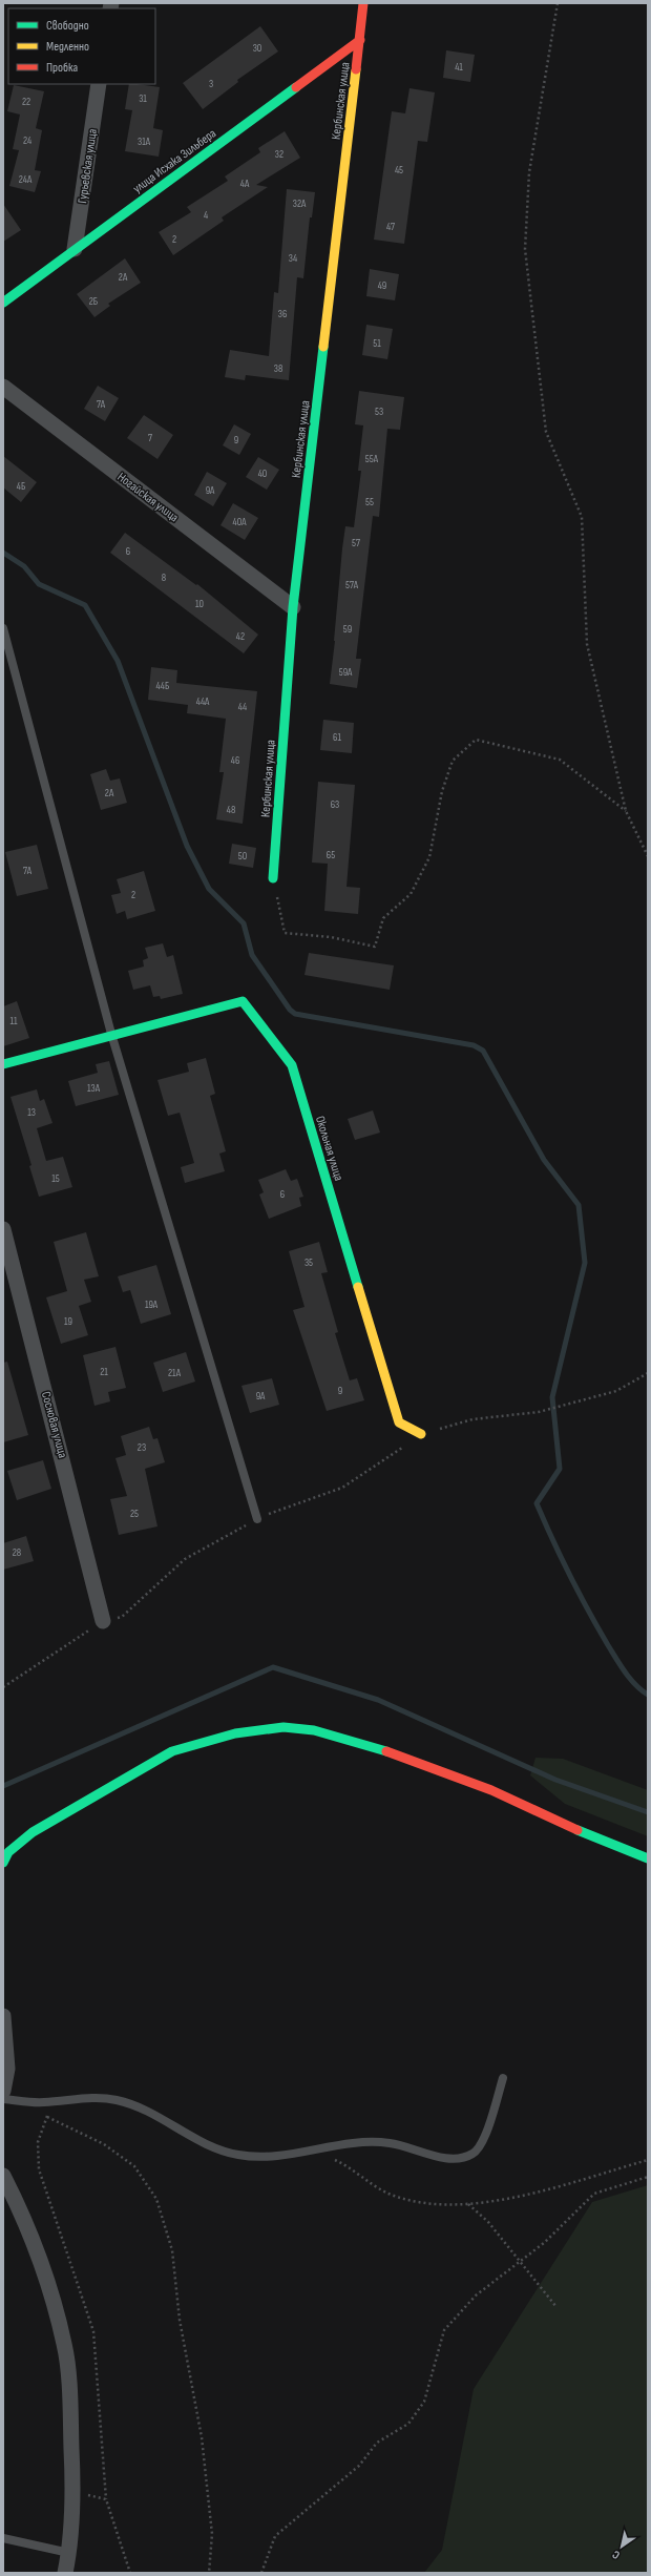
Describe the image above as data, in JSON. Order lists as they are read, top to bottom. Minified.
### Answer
{"streets":{"street":["Кербинская улица","улица Исхака Зильбера","Гурьевская улица","Ногайская улица","Окольная улица","Сосновая улица"]},"crossings":[["Кербинская улица","улица Исхака Зильбера"],["Кербинская улица","Ногайская улица"],["улица Исхака Зильбера","Гурьевская улица"]],"house_numbers":["30","41","3","31","22","24","31А","32","45","24А","4A","32А","4","47","2","34","2А","49","2Б","36","51","38","7А","53","7","9","55А","40","4Б","9А","55","40А","57","6","8","57А","10","59","42","59А","44Б","44А","44","61","46","2А","63","48","65","50","7А","2","11","13А","13","15","6","35","19A","19","21","21А","9","9А","23","25","28"],"legend":["Свободно","Медленно","Пробка"],"north":"bottom left"}
